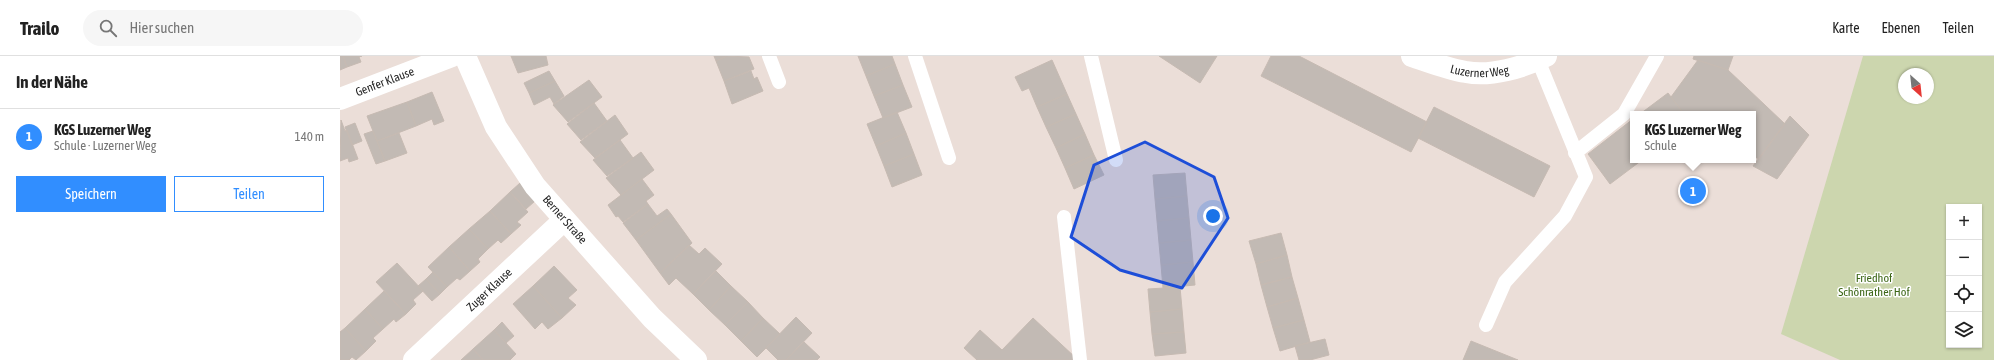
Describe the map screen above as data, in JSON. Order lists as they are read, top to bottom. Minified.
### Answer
{"streets":{"street":["Luzerner Weg","Genfer Klause","Berner Straße","Zuger Klause"]},"crossings":[["Berner Straße","Zuger Klause"]],"parks":["Friedhof Schönrather Hof"],"north":"bottom right","page":{"header":"Trailo","search":"Hier suchen","nav":["Karte","Ebenen","Teilen"],"heading":"In der Nähe","list":[{"mark":"1","name":"KGS Luzerner Weg","note":"Schule · Luzerner Weg","value":"140 m"}],"popup":["KGS Luzerner Weg","Schule"],"buttons":["Speichern","Teilen"],"pins":"1","map_buttons":["+","−"]}}
